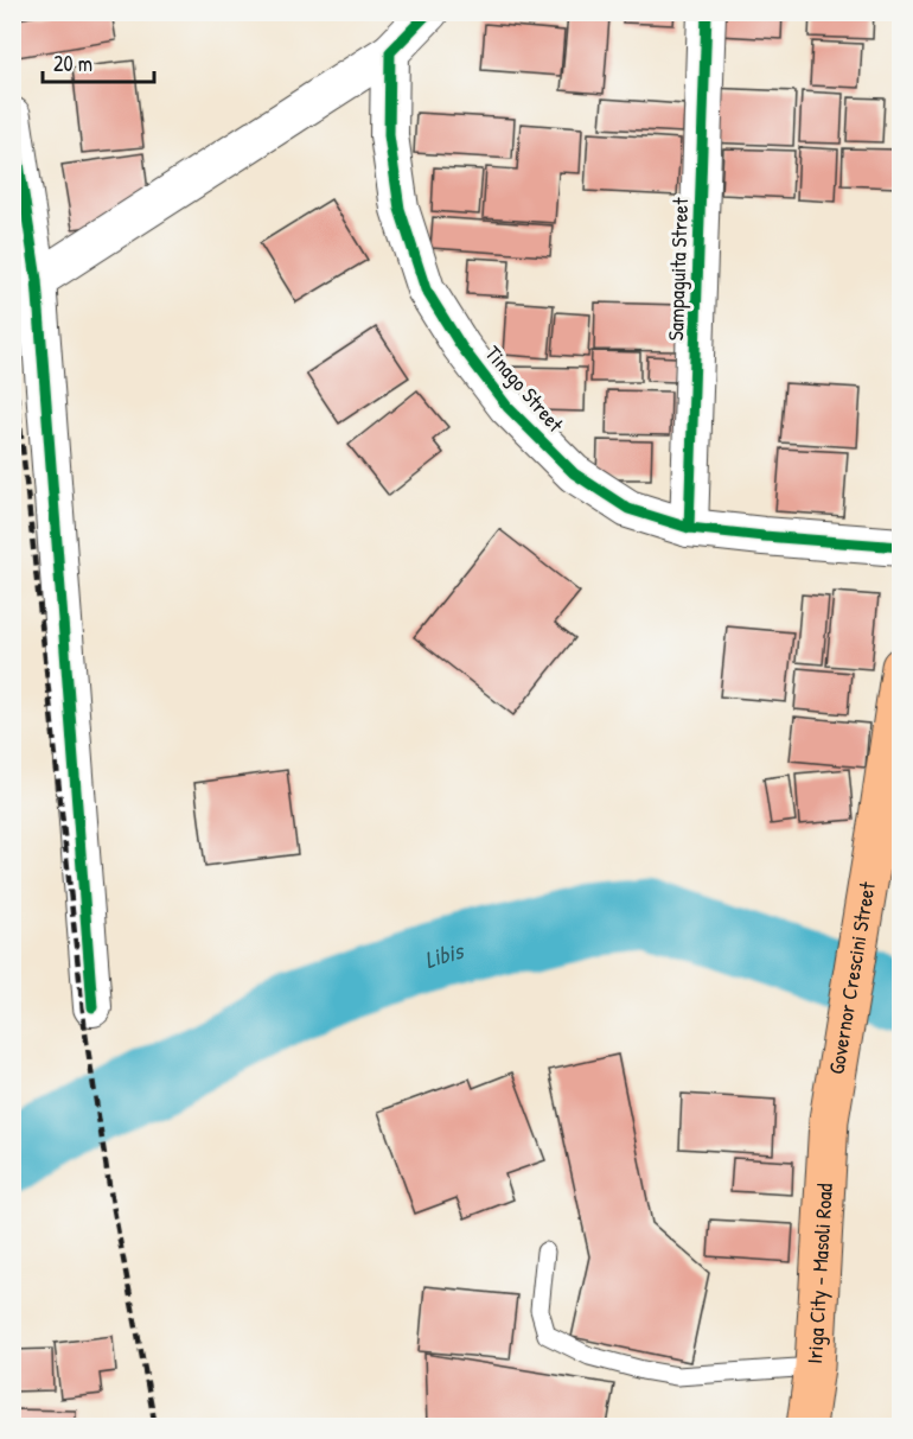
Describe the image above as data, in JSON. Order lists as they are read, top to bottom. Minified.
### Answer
{"streets":{"main road":["Governor Crescini Street","Iriga City - Masoli Road"],"street":["Sampaguita Street","Tinago Street"]},"crossings":[["Sampaguita Street","Tinago Street"],["Governor Crescini Street","Iriga City - Masoli Road"]],"water":["Libis"],"scale_bar":"20 m"}
